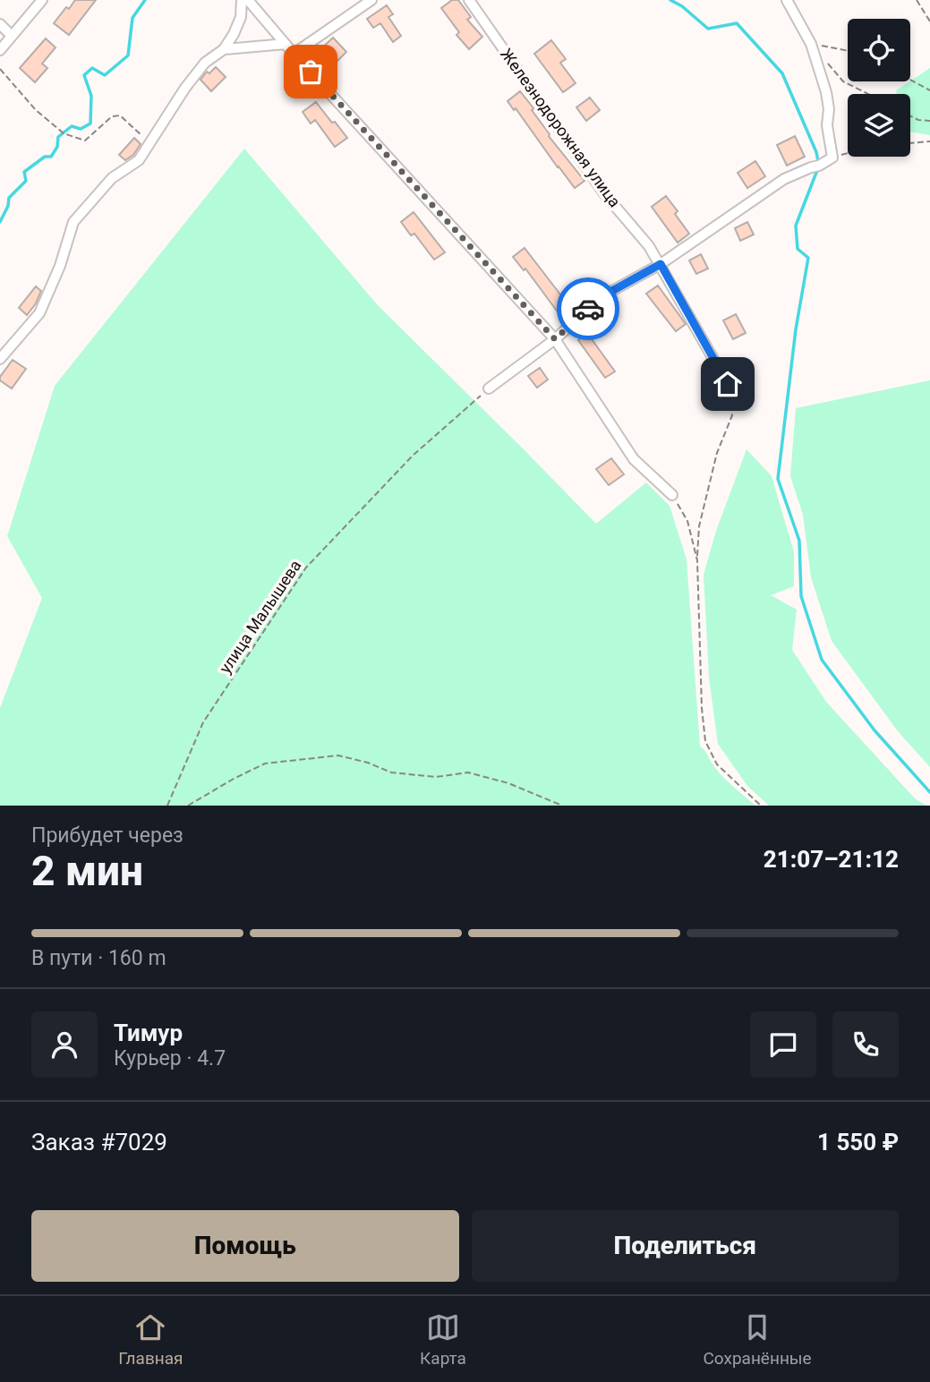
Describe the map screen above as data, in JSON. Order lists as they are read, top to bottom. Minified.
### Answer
{"streets":{"street":["Железнодорожная улица"],"path":["улица Малышева"]},"page":{"heading":["2 мин","Прибудет через","21:07–21:12"],"panel":["Тимур","Курьер · 4.7","Заказ #7029","1 550 ₽"],"bar":"В пути · 160 m","buttons":["Помощь","Поделиться"],"tabs":["Главная","Карта","Сохранённые"]}}
